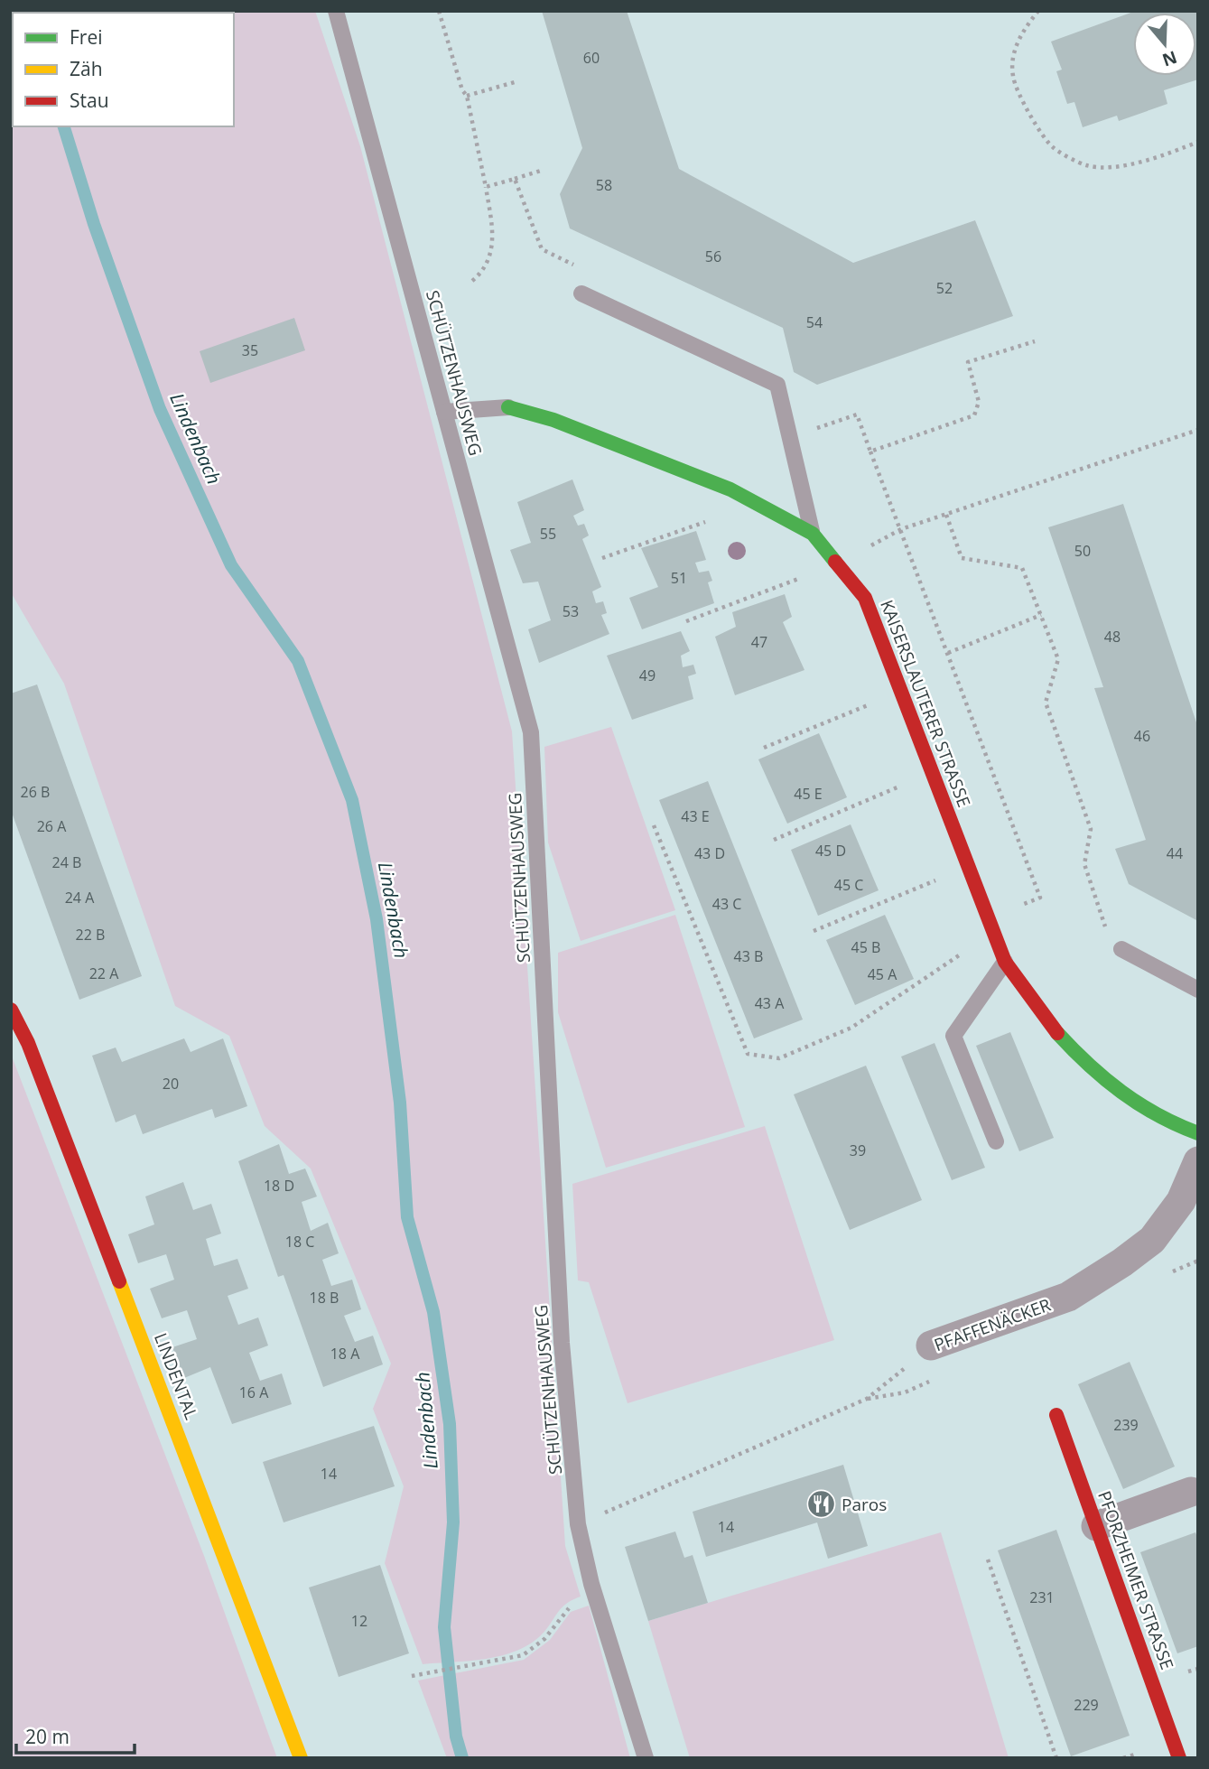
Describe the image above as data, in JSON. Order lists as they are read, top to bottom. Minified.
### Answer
{"streets":{"street":["KAISERSLAUTERER STRASSE","PFAFFENÄCKER","LINDENTAL","PFORZHEIMER STRASSE"],"lane":["SCHÜTZENHAUSWEG"]},"crossings":[["SCHÜTZENHAUSWEG","PFAFFENÄCKER"]],"water":["Lindenbach"],"places":{"restaurant":["Paros"]},"house_numbers":["60","58","56","52","54","35","55","50","51","53","48","47","49","46","26 B","45 E","43 E","26 A","45 D","43 D","44","24 B","45 C","24 A","43 C","22 B","45 B","43 B","22 A","45 A","43 A","20","39","18 D","18 C","18 B","18 A","16 A","239","14","14","231","12","229"],"legend":["Frei","Zäh","Stau"],"scale_bar":"20 m","north":"bottom"}
